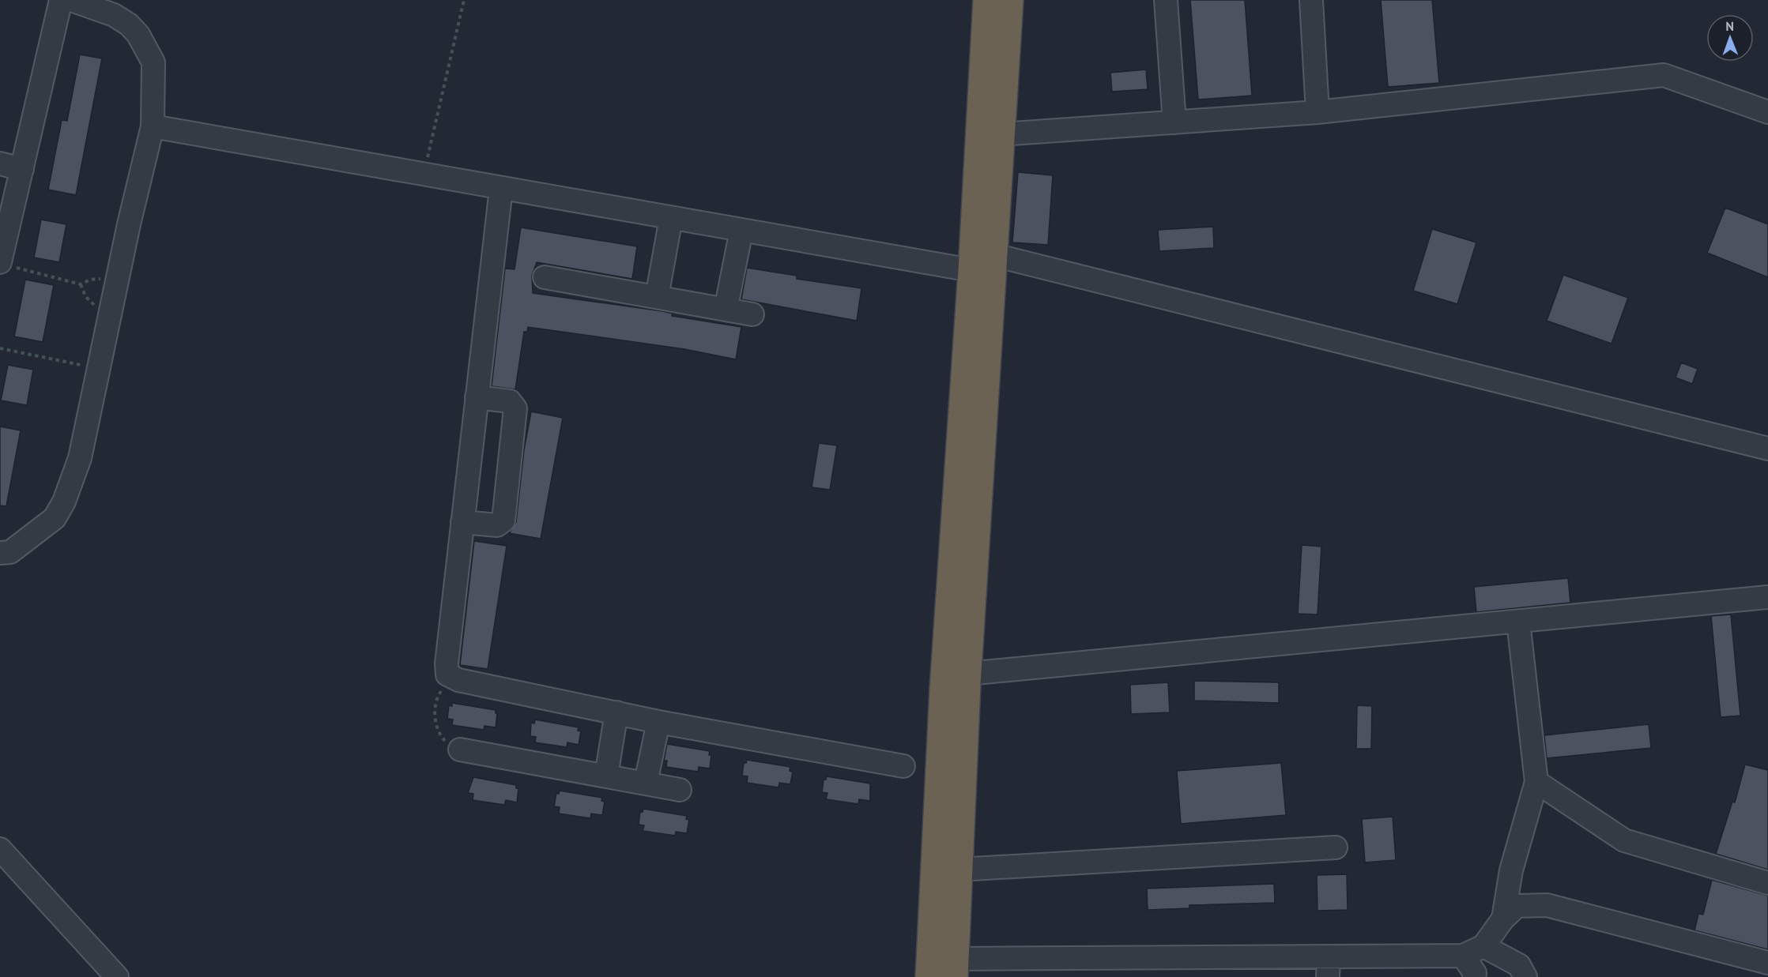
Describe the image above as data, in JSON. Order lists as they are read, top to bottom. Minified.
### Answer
{"north":"top"}
